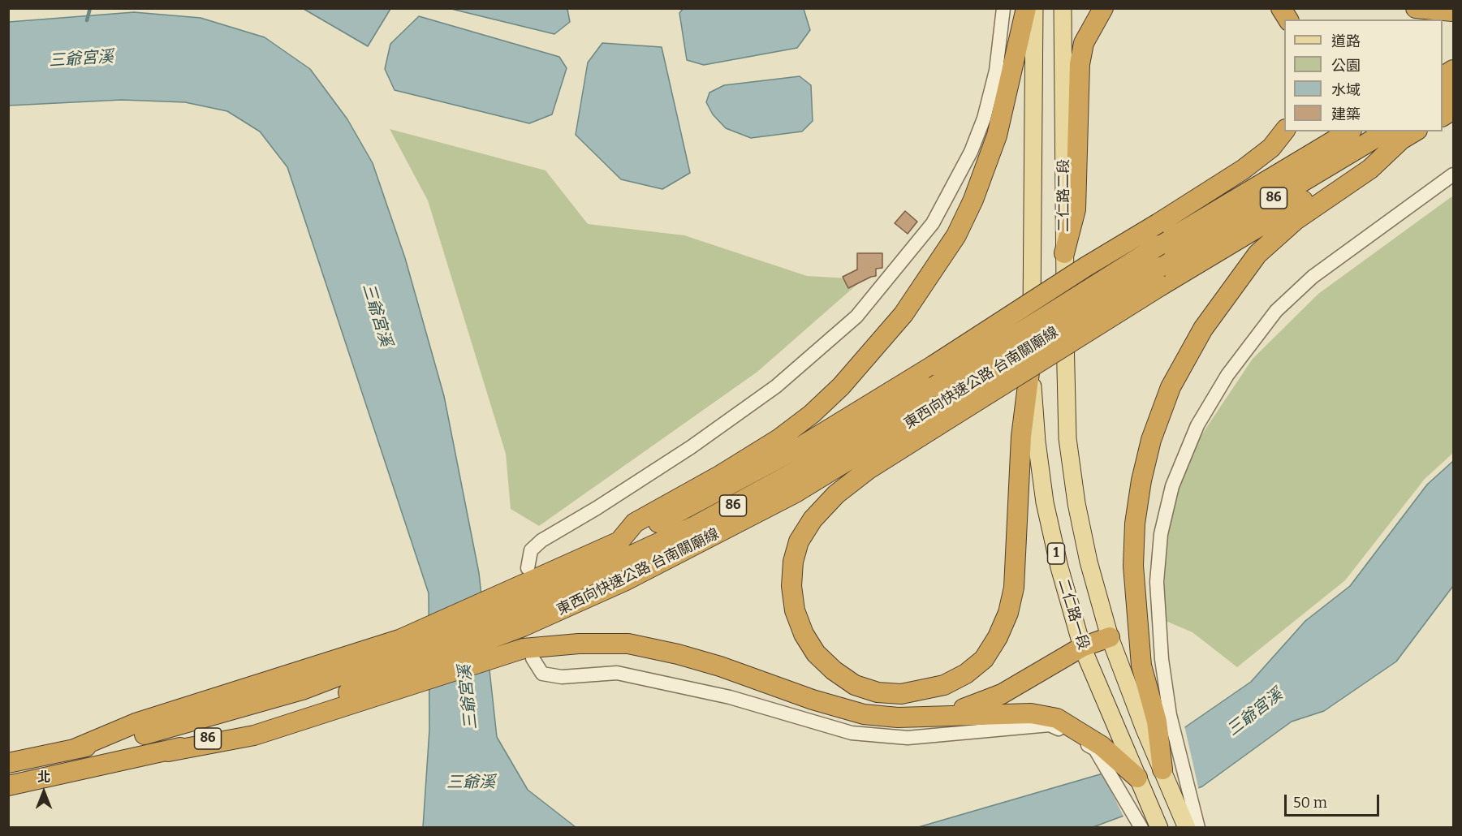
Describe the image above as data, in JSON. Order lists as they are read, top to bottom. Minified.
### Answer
{"streets":{"highway":["86","東西向快速公路 台南關廟線"],"main road":["二仁路二段","1","二仁路一段"]},"crossings":[["二仁路二段","二仁路一段"],["1","二仁路一段"]],"water":["三爺宮溪","三爺溪"],"legend":["道路","公園","水域","建築"],"scale_bar":"50 m","north":"top"}
